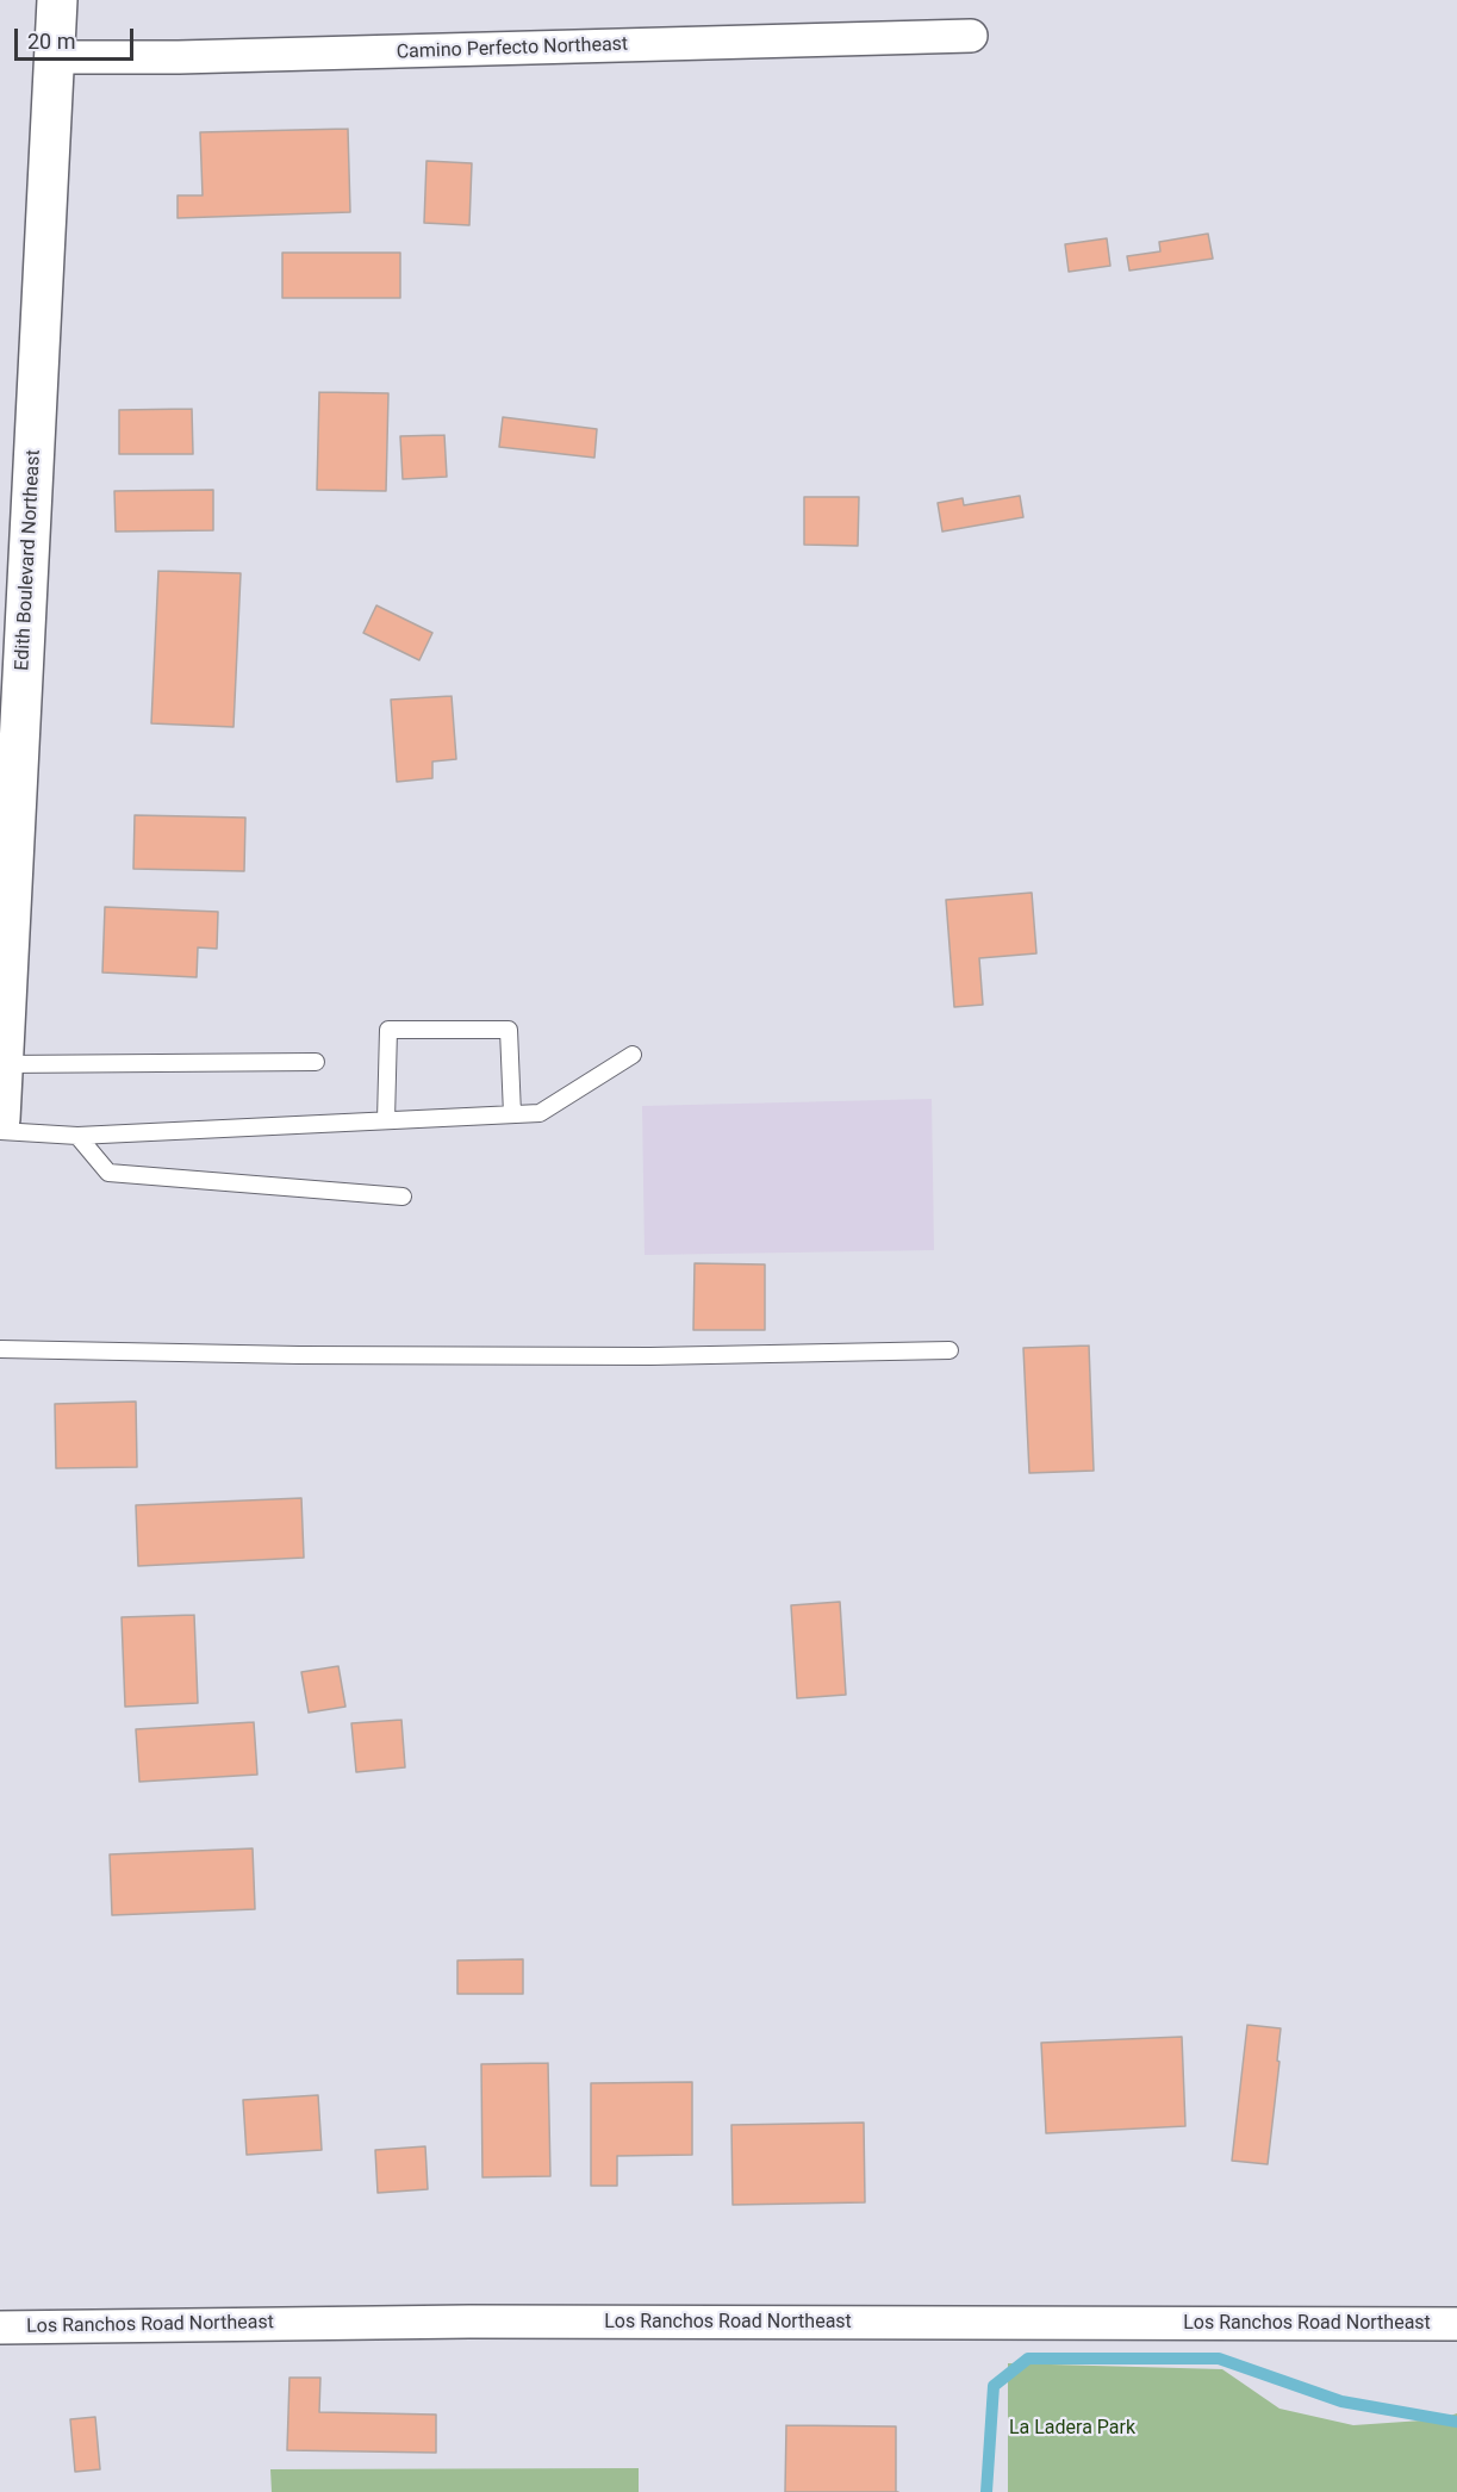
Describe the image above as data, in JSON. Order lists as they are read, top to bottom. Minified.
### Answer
{"streets":{"street":["Camino Perfecto Northeast","Edith Boulevard Northeast","Los Ranchos Road Northeast"]},"crossings":[["Camino Perfecto Northeast","Edith Boulevard Northeast"]],"parks":["La Ladera Park"],"scale_bar":"20 m"}
